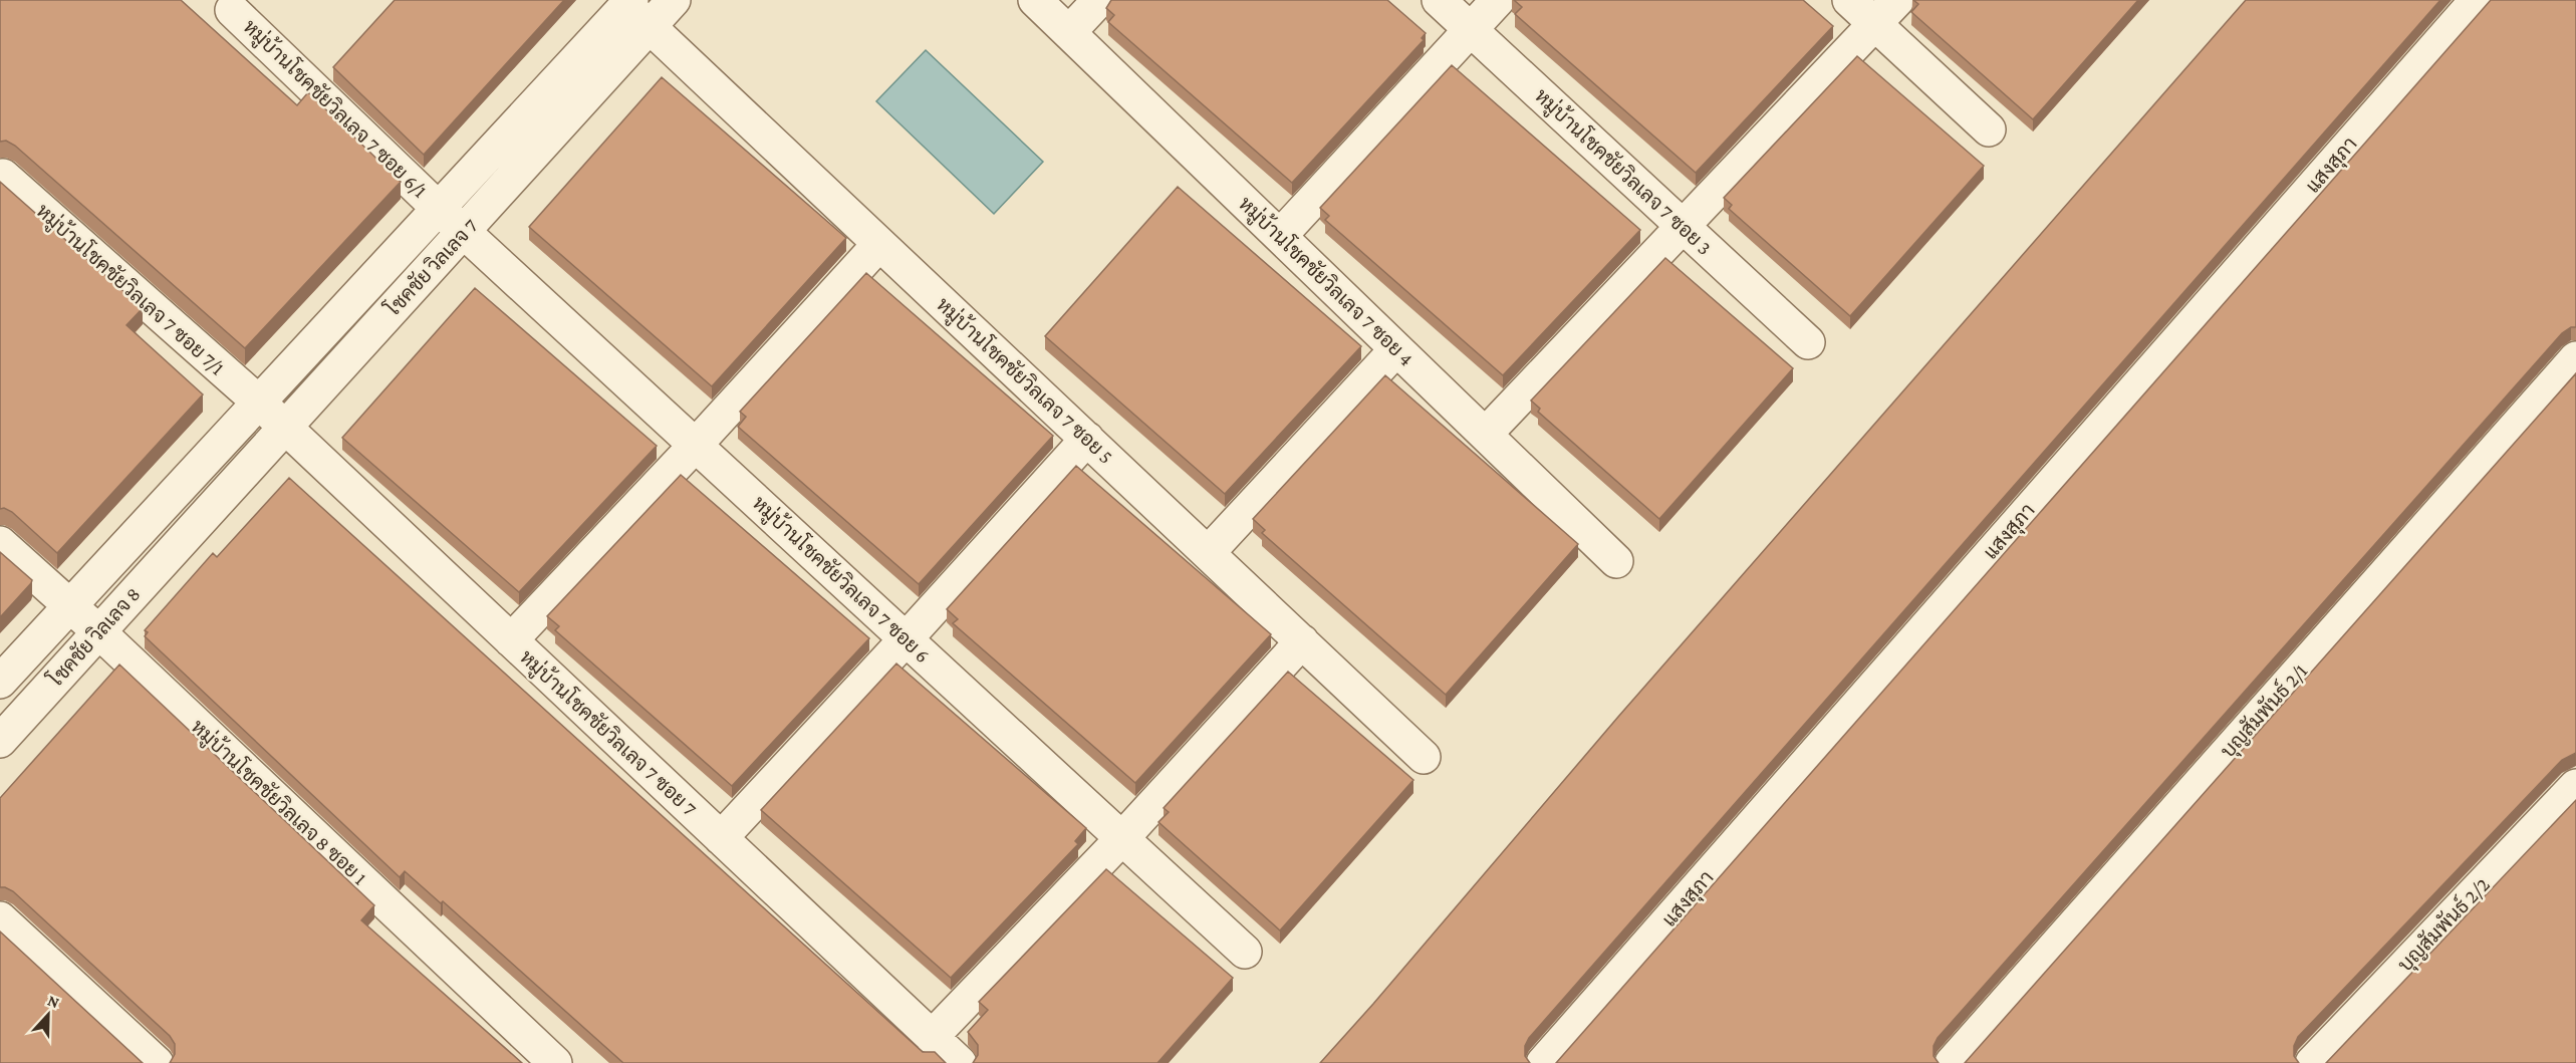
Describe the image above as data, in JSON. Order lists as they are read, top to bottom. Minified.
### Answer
{"streets":{"street":["หมู่บ้านโชคชัยวิลเลจ 7 ซอย 6/1","แสงสุภา","หมู่บ้านโชคชัยวิลเลจ 7 ซอย 3","โชคชัย วิลเลจ 7","หมู่บ้านโชคชัยวิลเลจ 7 ซอย 4","หมู่บ้านโชคชัยวิลเลจ 7 ซอย 7/1","หมู่บ้านโชคชัยวิลเลจ 7 ซอย 5","หมู่บ้านโชคชัยวิลเลจ 7 ซอย 6","โชคชัย วิลเลจ 8","บุญสัมพันธ์ 2/1","หมู่บ้านโชคชัยวิลเลจ 7 ซอย 7","หมู่บ้านโชคชัยวิลเลจ 8 ซอย 1","บุญสัมพันธ์ 2/2"]},"crossings":[["หมู่บ้านโชคชัยวิลเลจ 7 ซอย 6/1","โชคชัย วิลเลจ 7"],["หมู่บ้านโชคชัยวิลเลจ 7 ซอย 6/1","หมู่บ้านโชคชัยวิลเลจ 7 ซอย 6"],["โชคชัย วิลเลจ 7","หมู่บ้านโชคชัยวิลเลจ 7 ซอย 7/1"],["โชคชัย วิลเลจ 7","หมู่บ้านโชคชัยวิลเลจ 7 ซอย 5"],["โชคชัย วิลเลจ 7","หมู่บ้านโชคชัยวิลเลจ 7 ซอย 6"],["โชคชัย วิลเลจ 7","โชคชัย วิลเลจ 8"],["โชคชัย วิลเลจ 7","หมู่บ้านโชคชัยวิลเลจ 7 ซอย 7"],["หมู่บ้านโชคชัยวิลเลจ 7 ซอย 7/1","หมู่บ้านโชคชัยวิลเลจ 7 ซอย 7"],["โชคชัย วิลเลจ 8","หมู่บ้านโชคชัยวิลเลจ 8 ซอย 1"]],"north":"top"}
